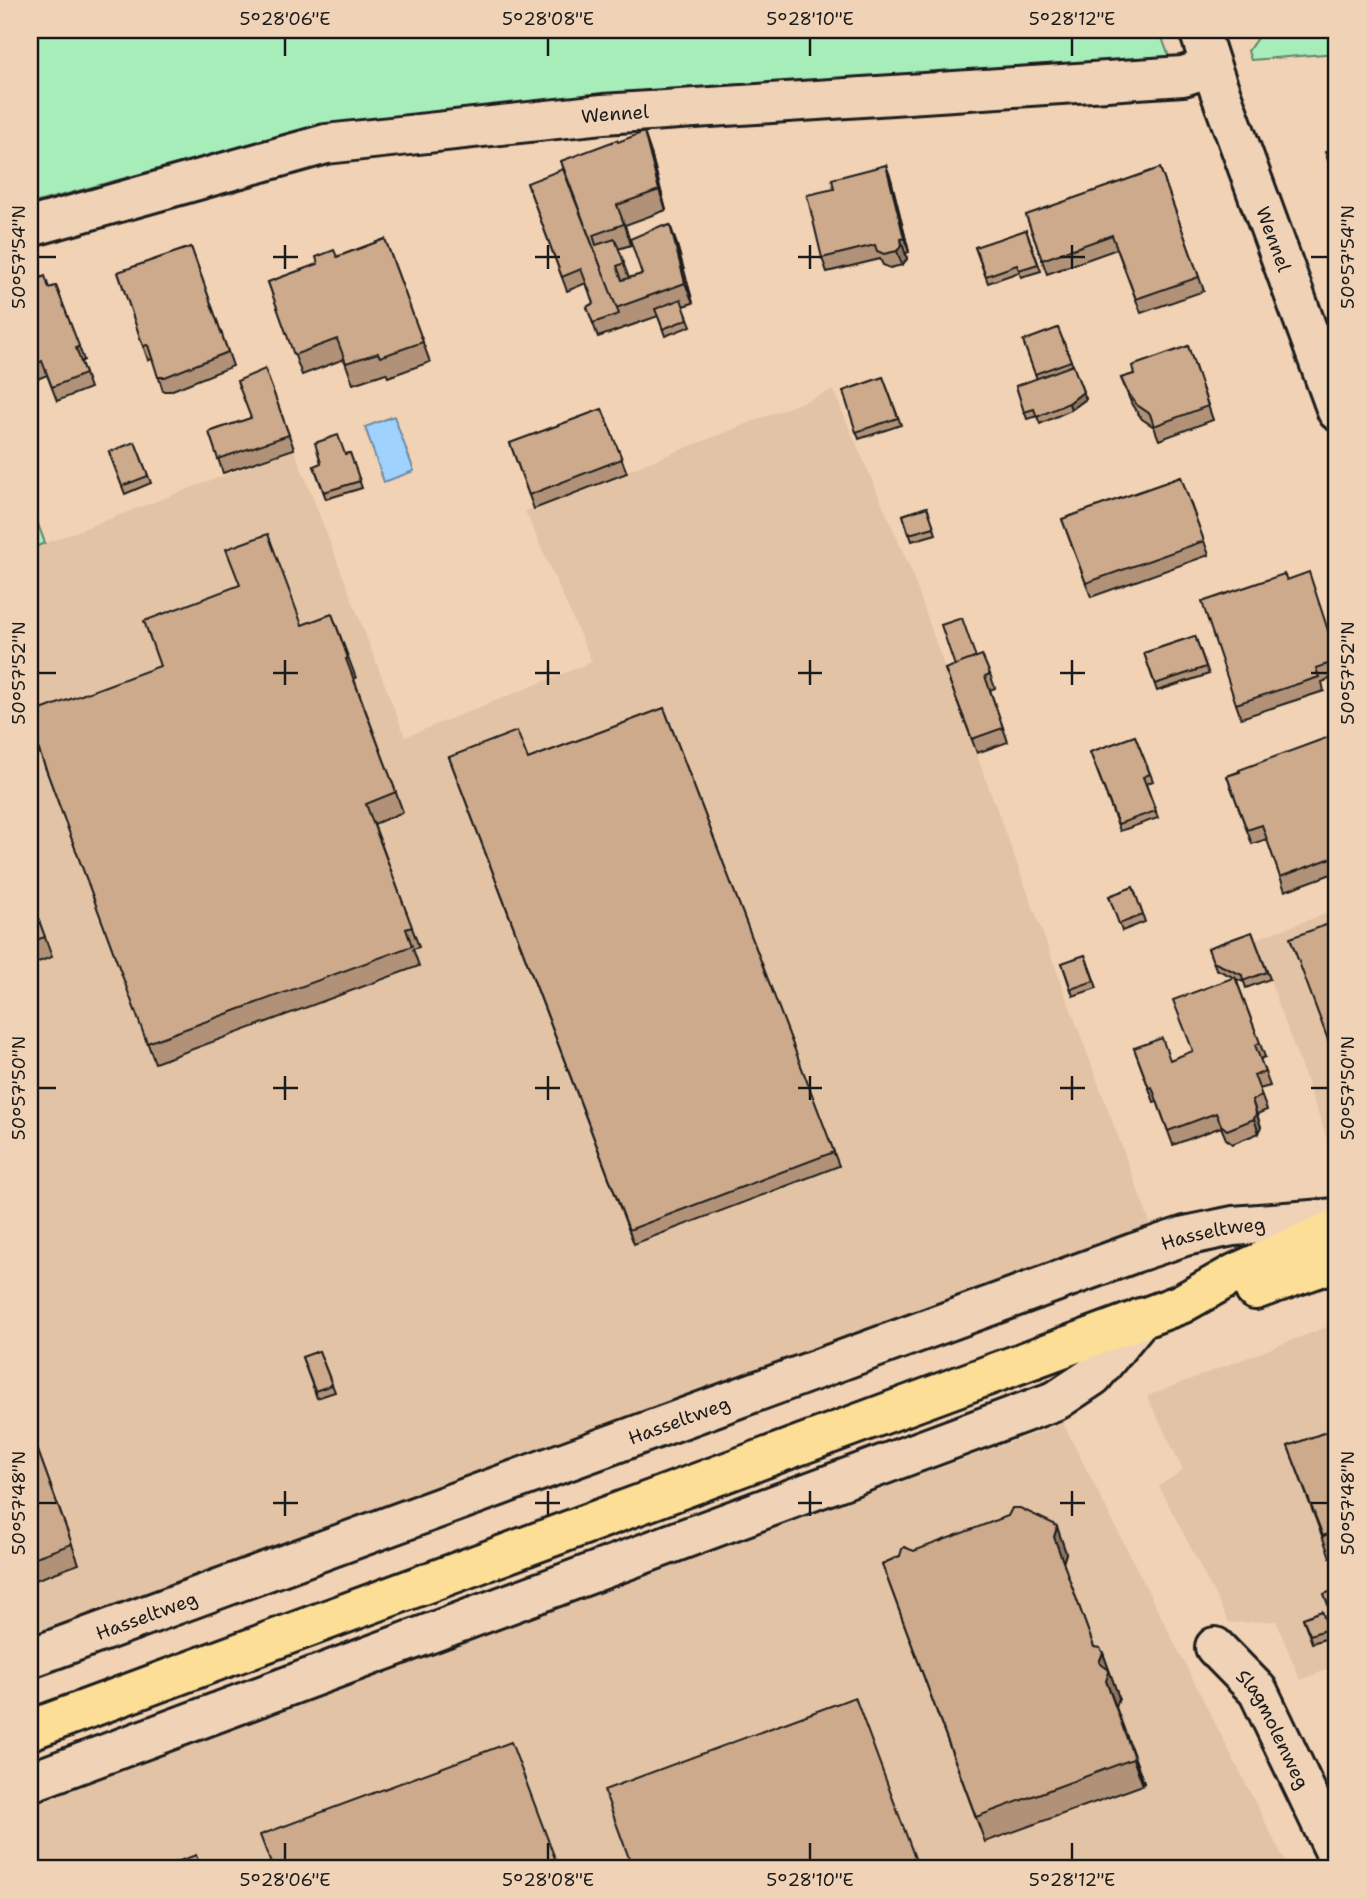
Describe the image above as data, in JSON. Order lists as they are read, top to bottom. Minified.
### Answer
{"streets":{"main road":["Hasseltweg"],"street":["Wennel","Slagmolenweg"]},"coordinates":["5°28'06\"E","5°28'08\"E","5°28'10\"E","5°28'12\"E","50°57'54\"N","50°57'52\"N","50°57'50\"N","50°57'48\"N"]}
